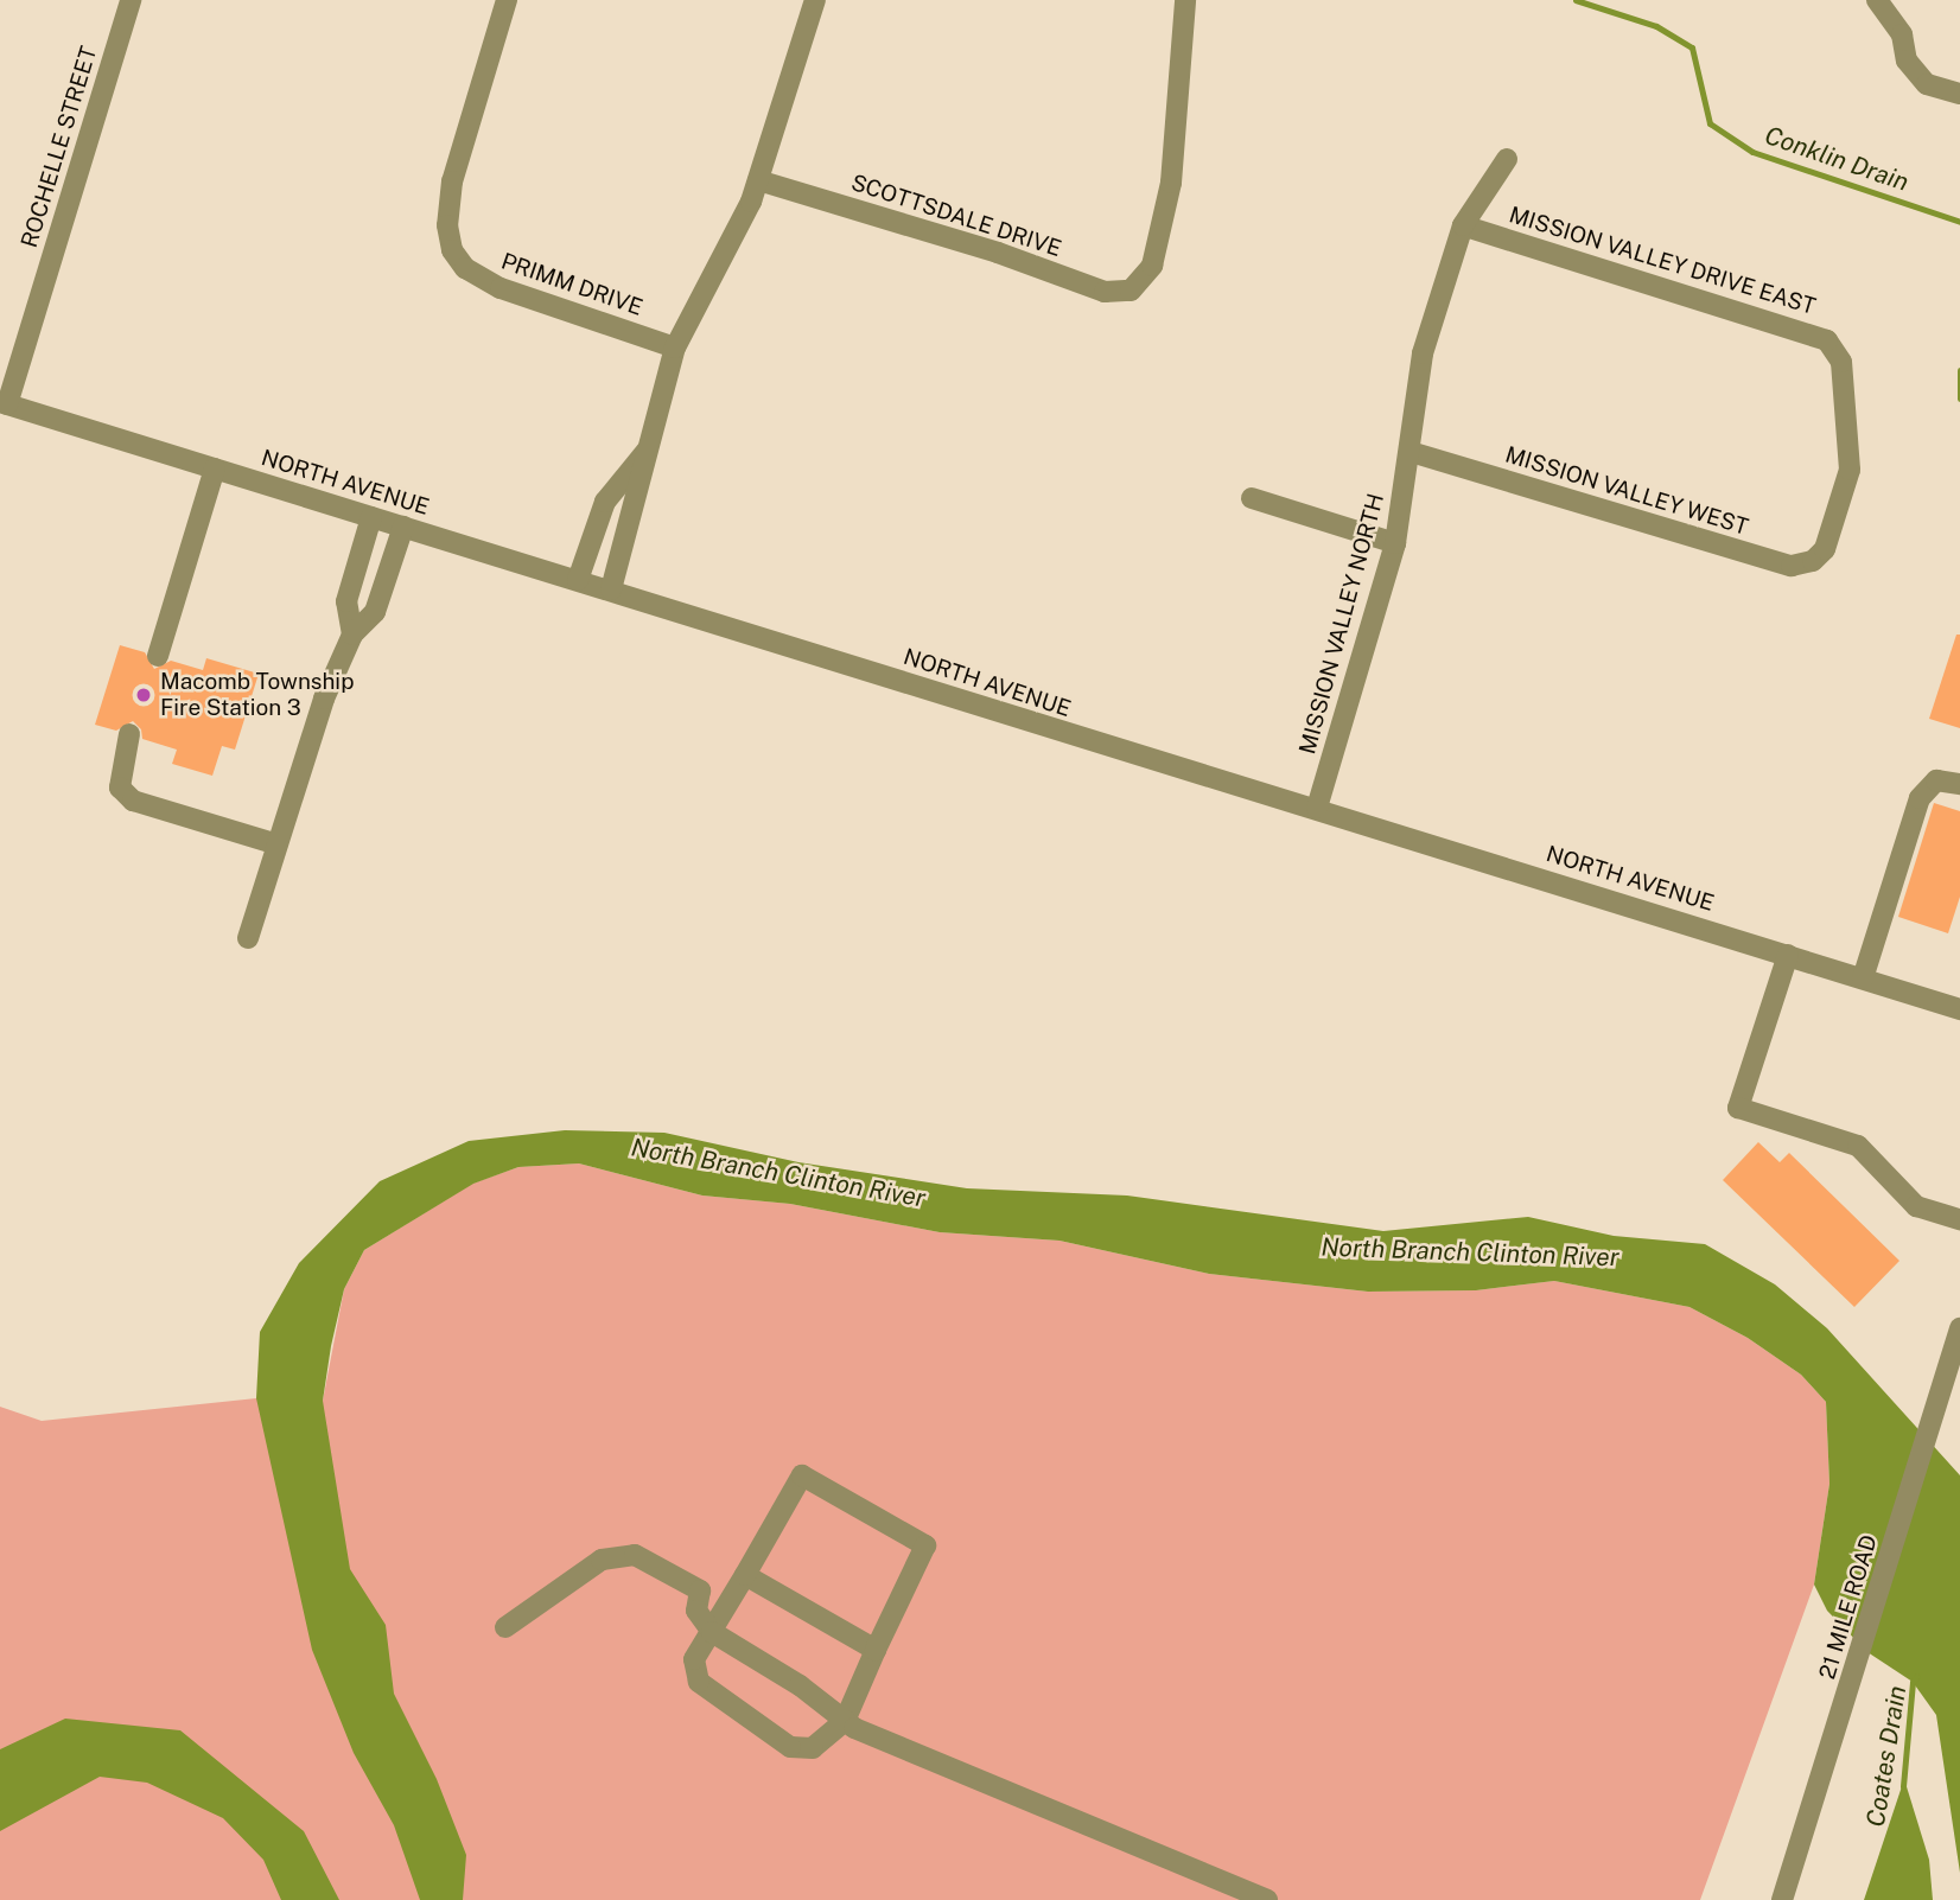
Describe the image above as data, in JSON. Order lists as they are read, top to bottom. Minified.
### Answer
{"streets":{"street":["ROCHELLE STREET","SCOTTSDALE DRIVE","MISSION VALLEY DRIVE EAST","PRIMM DRIVE","NORTH AVENUE","MISSION VALLEY WEST","MISSION VALLEY NORTH","21 MILE ROAD"]},"crossings":[["ROCHELLE STREET","NORTH AVENUE"],["MISSION VALLEY DRIVE EAST","MISSION VALLEY WEST"],["MISSION VALLEY DRIVE EAST","MISSION VALLEY NORTH"],["NORTH AVENUE","MISSION VALLEY NORTH"],["MISSION VALLEY WEST","MISSION VALLEY NORTH"]],"water":["Conklin Drain","North Branch Clinton River","Coates Drain"],"places":["Macomb Township Fire Station 3"]}
